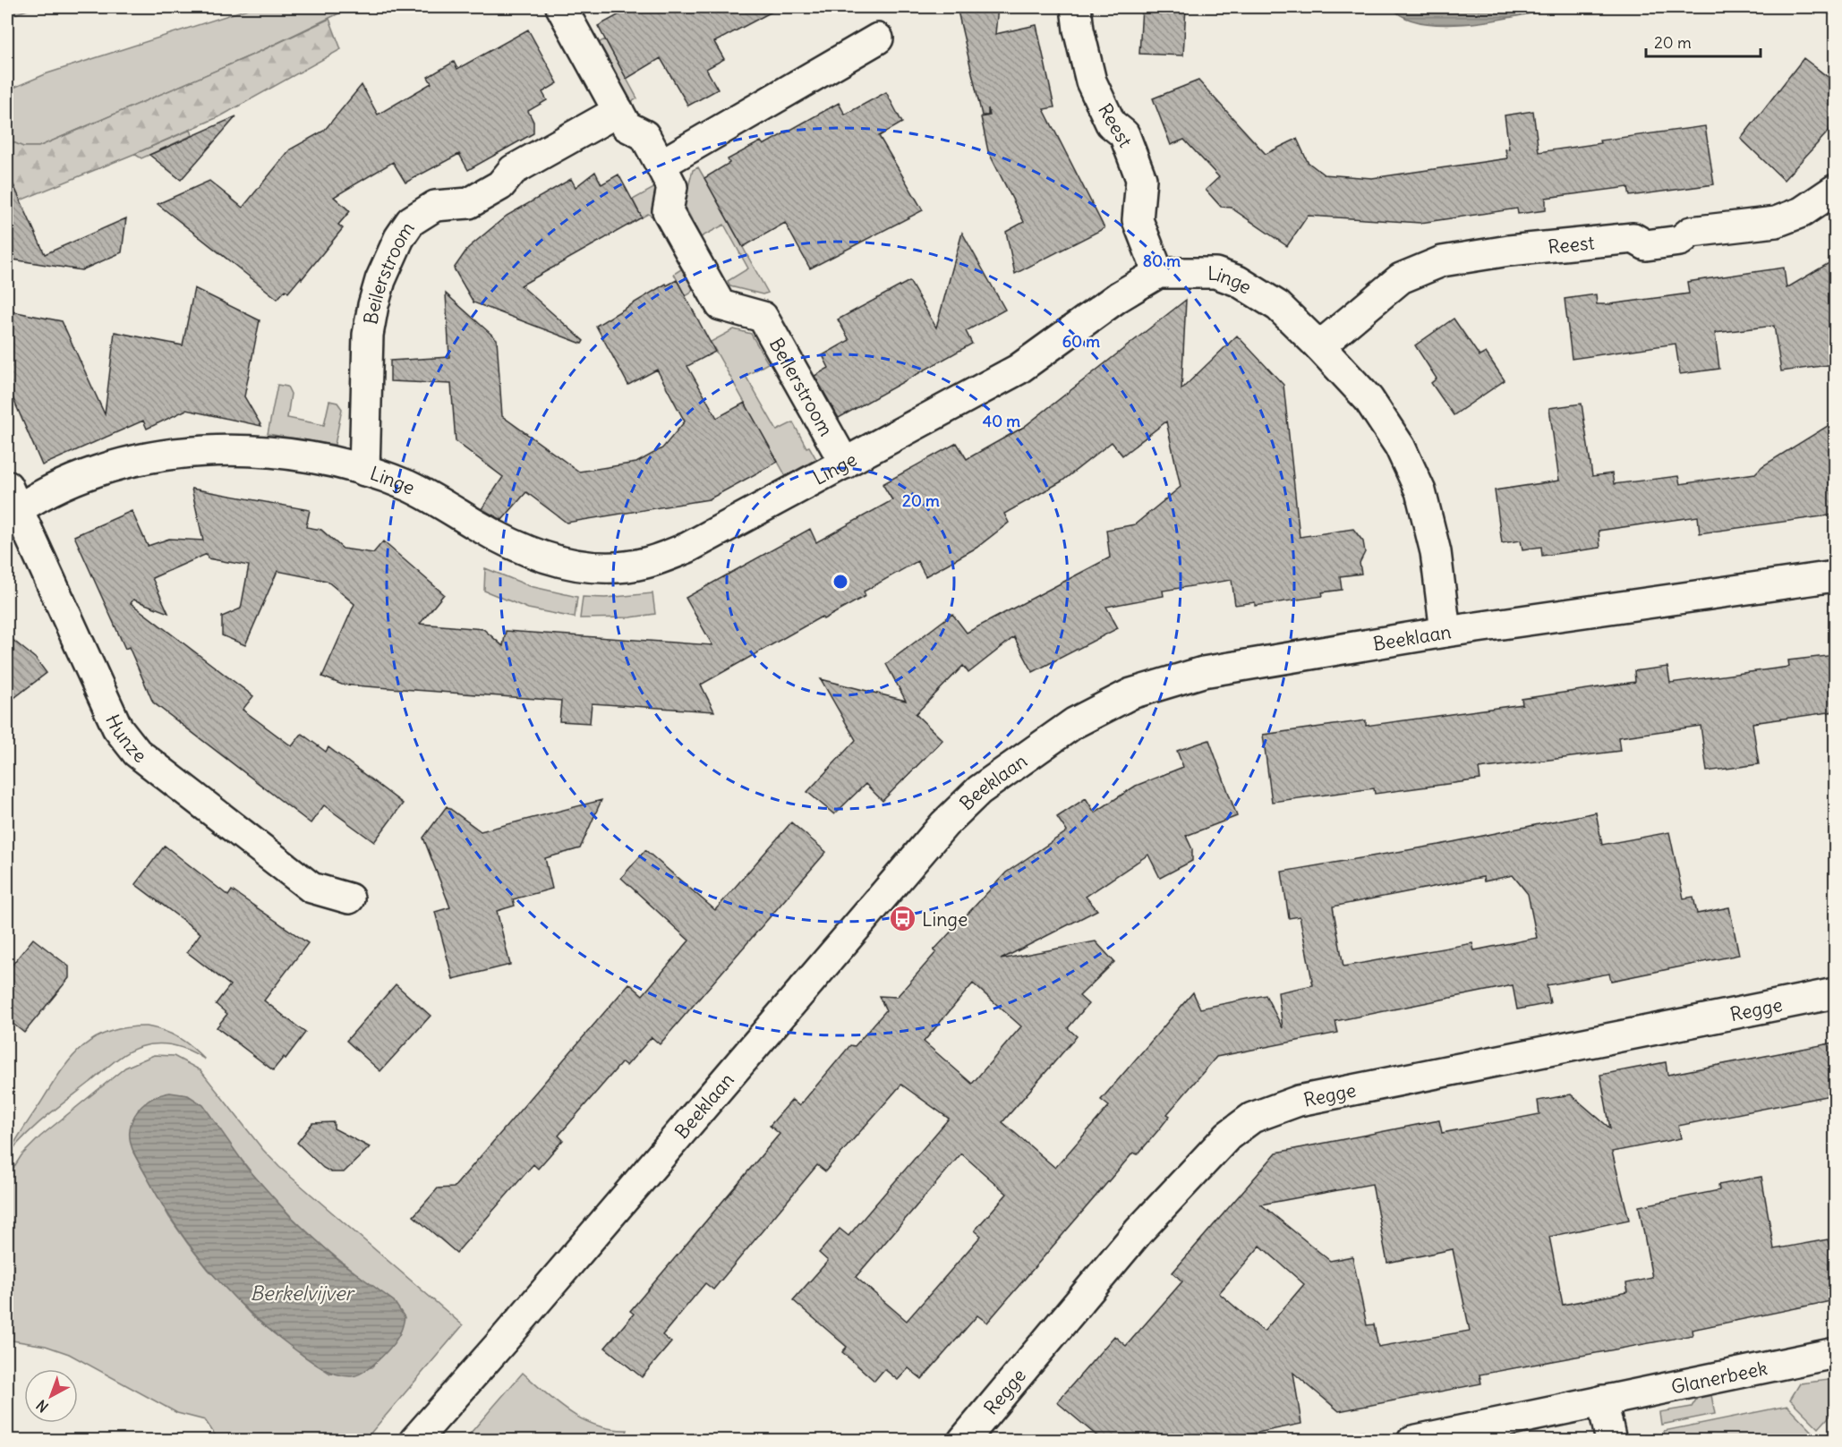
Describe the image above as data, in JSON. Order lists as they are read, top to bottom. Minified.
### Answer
{"streets":{"street":["Reest","Beilerstroom","Linge","Beeklaan","Hunze","Regge","Glanerbeek"]},"crossings":[["Reest","Linge"],["Beilerstroom","Linge"],["Linge","Beeklaan"],["Linge","Hunze"]],"water":["Berkelvijver"],"places":{"bus stop":["Linge"]},"scale_bar":"20 m","north":"bottom left","rings":["80 m","60 m","40 m","20 m"]}
